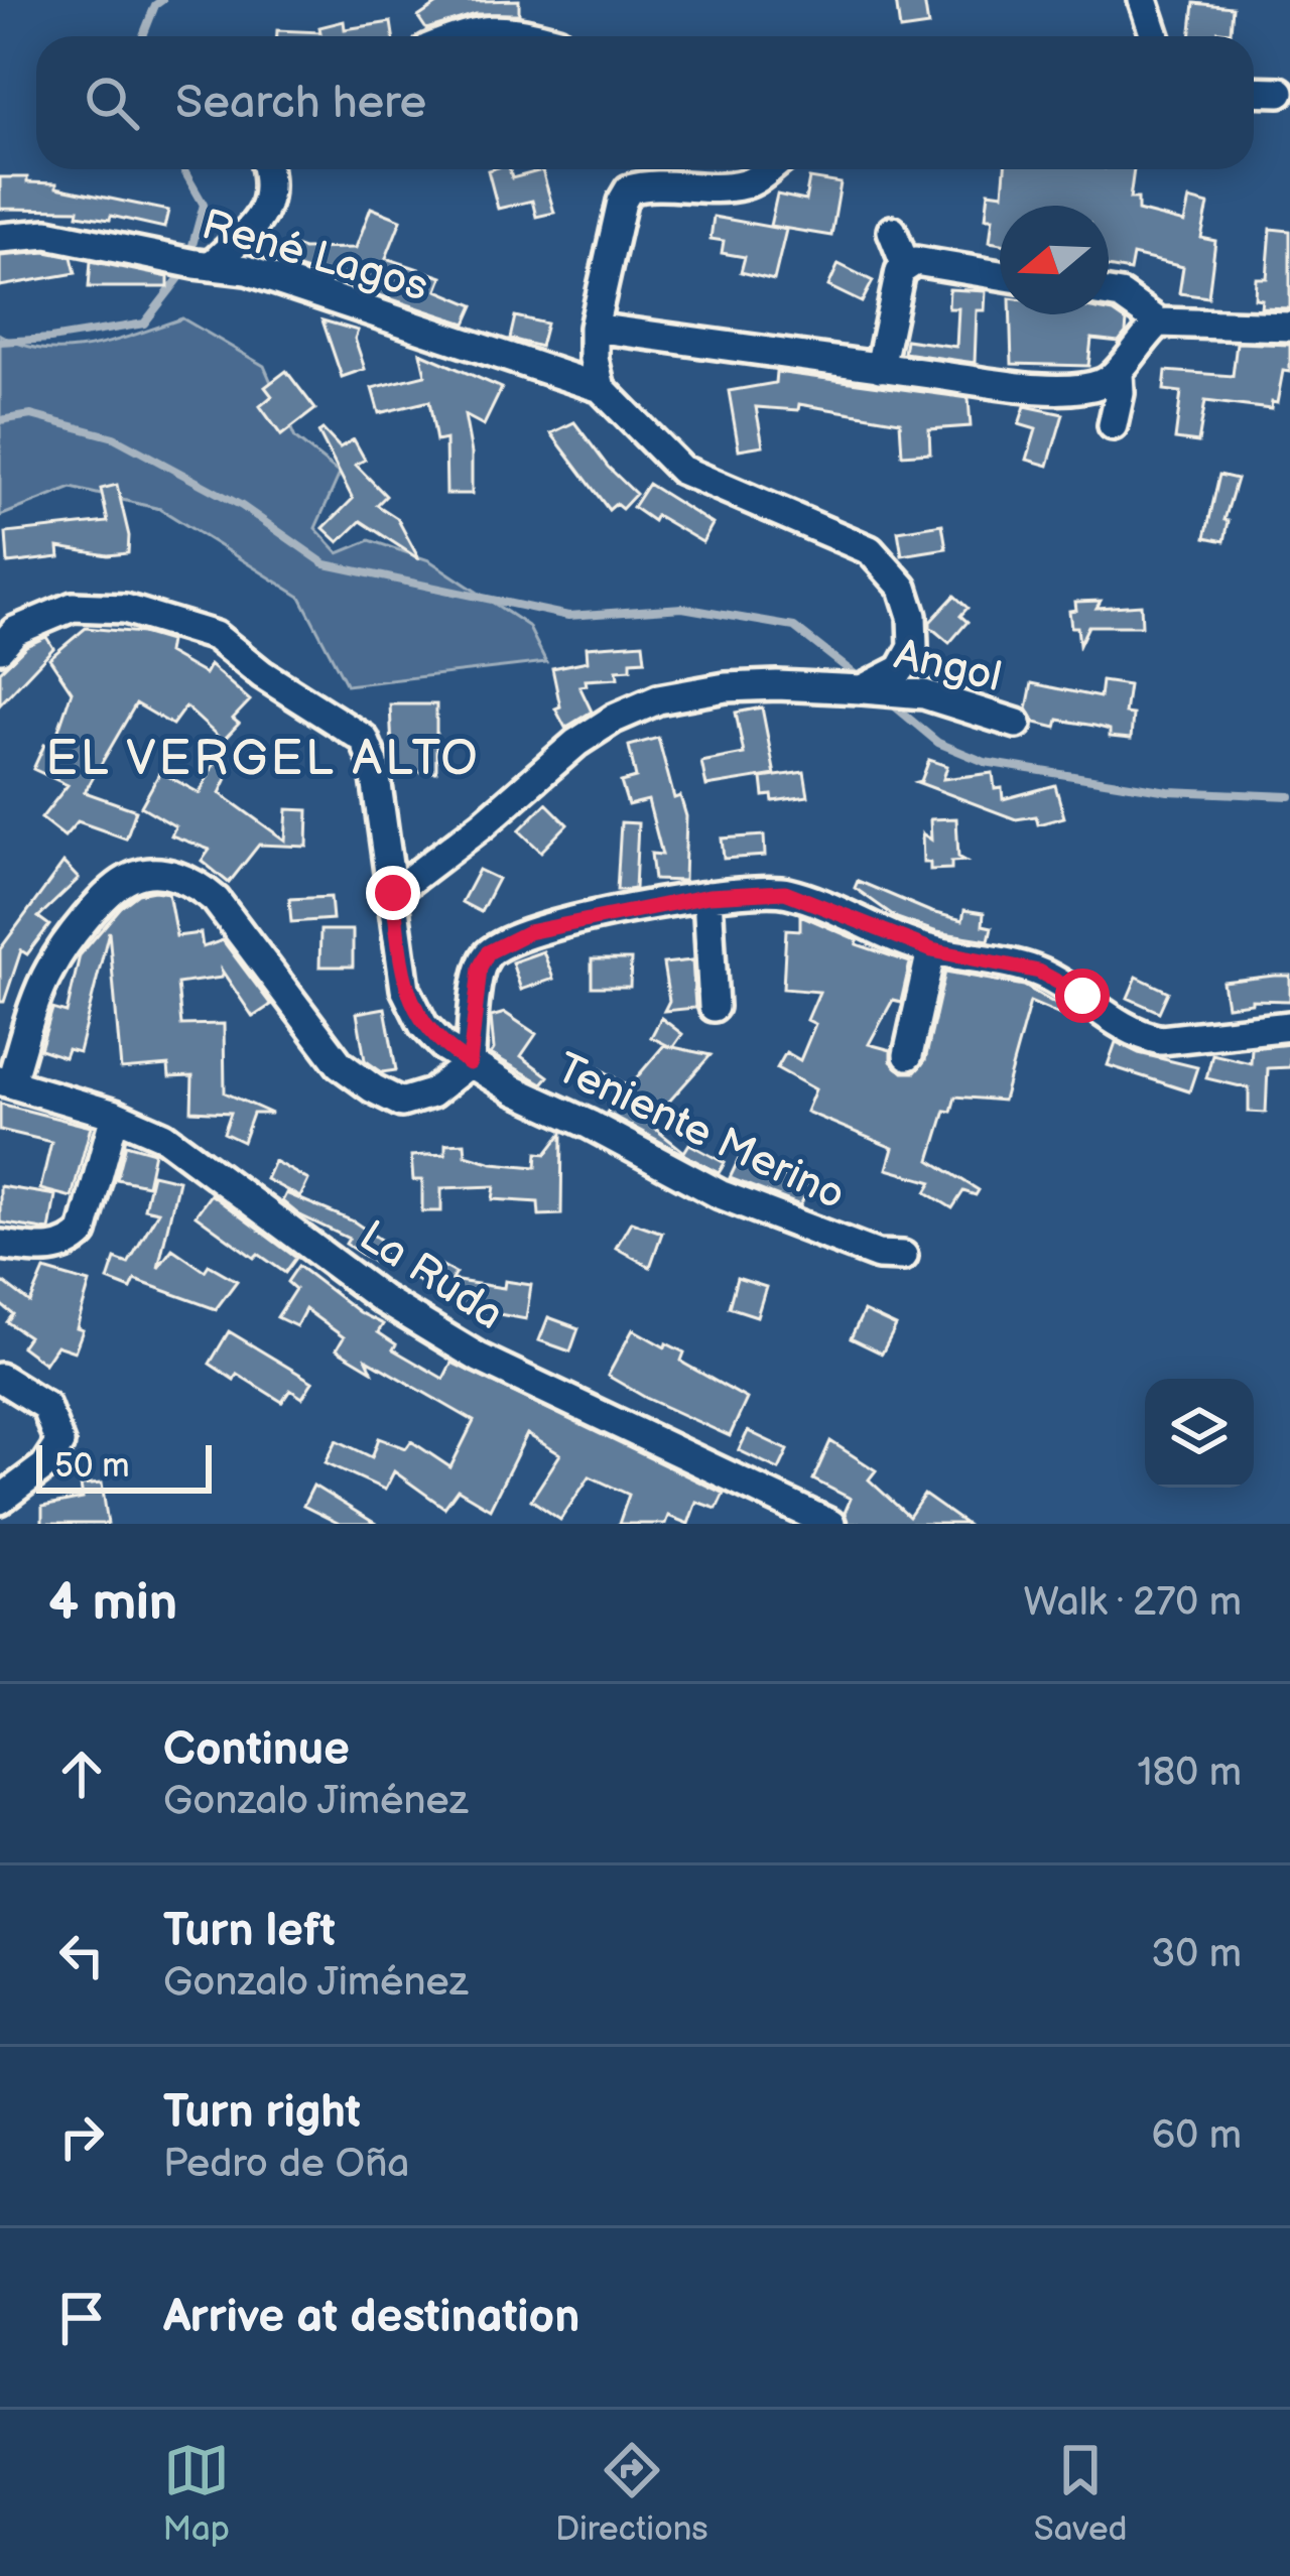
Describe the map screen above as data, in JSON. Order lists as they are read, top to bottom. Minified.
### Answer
{"streets":{"street":["René Lagos","Angol","Teniente Merino","La Ruda"]},"crossings":[["Angol","Teniente Merino"]],"districts":["EL VERGEL ALTO"],"scale_bar":"50 m","north":"left","page":{"search":"Search here","scale":"50 m","heading":["4 min","Walk · 270 m"],"list":[["Continue","Gonzalo Jiménez","180 m"],["Turn left","Gonzalo Jiménez","30 m"],["Turn right","Pedro de Oña","60 m"],"Arrive at destination"],"nav":["Map","Directions","Saved"]}}
